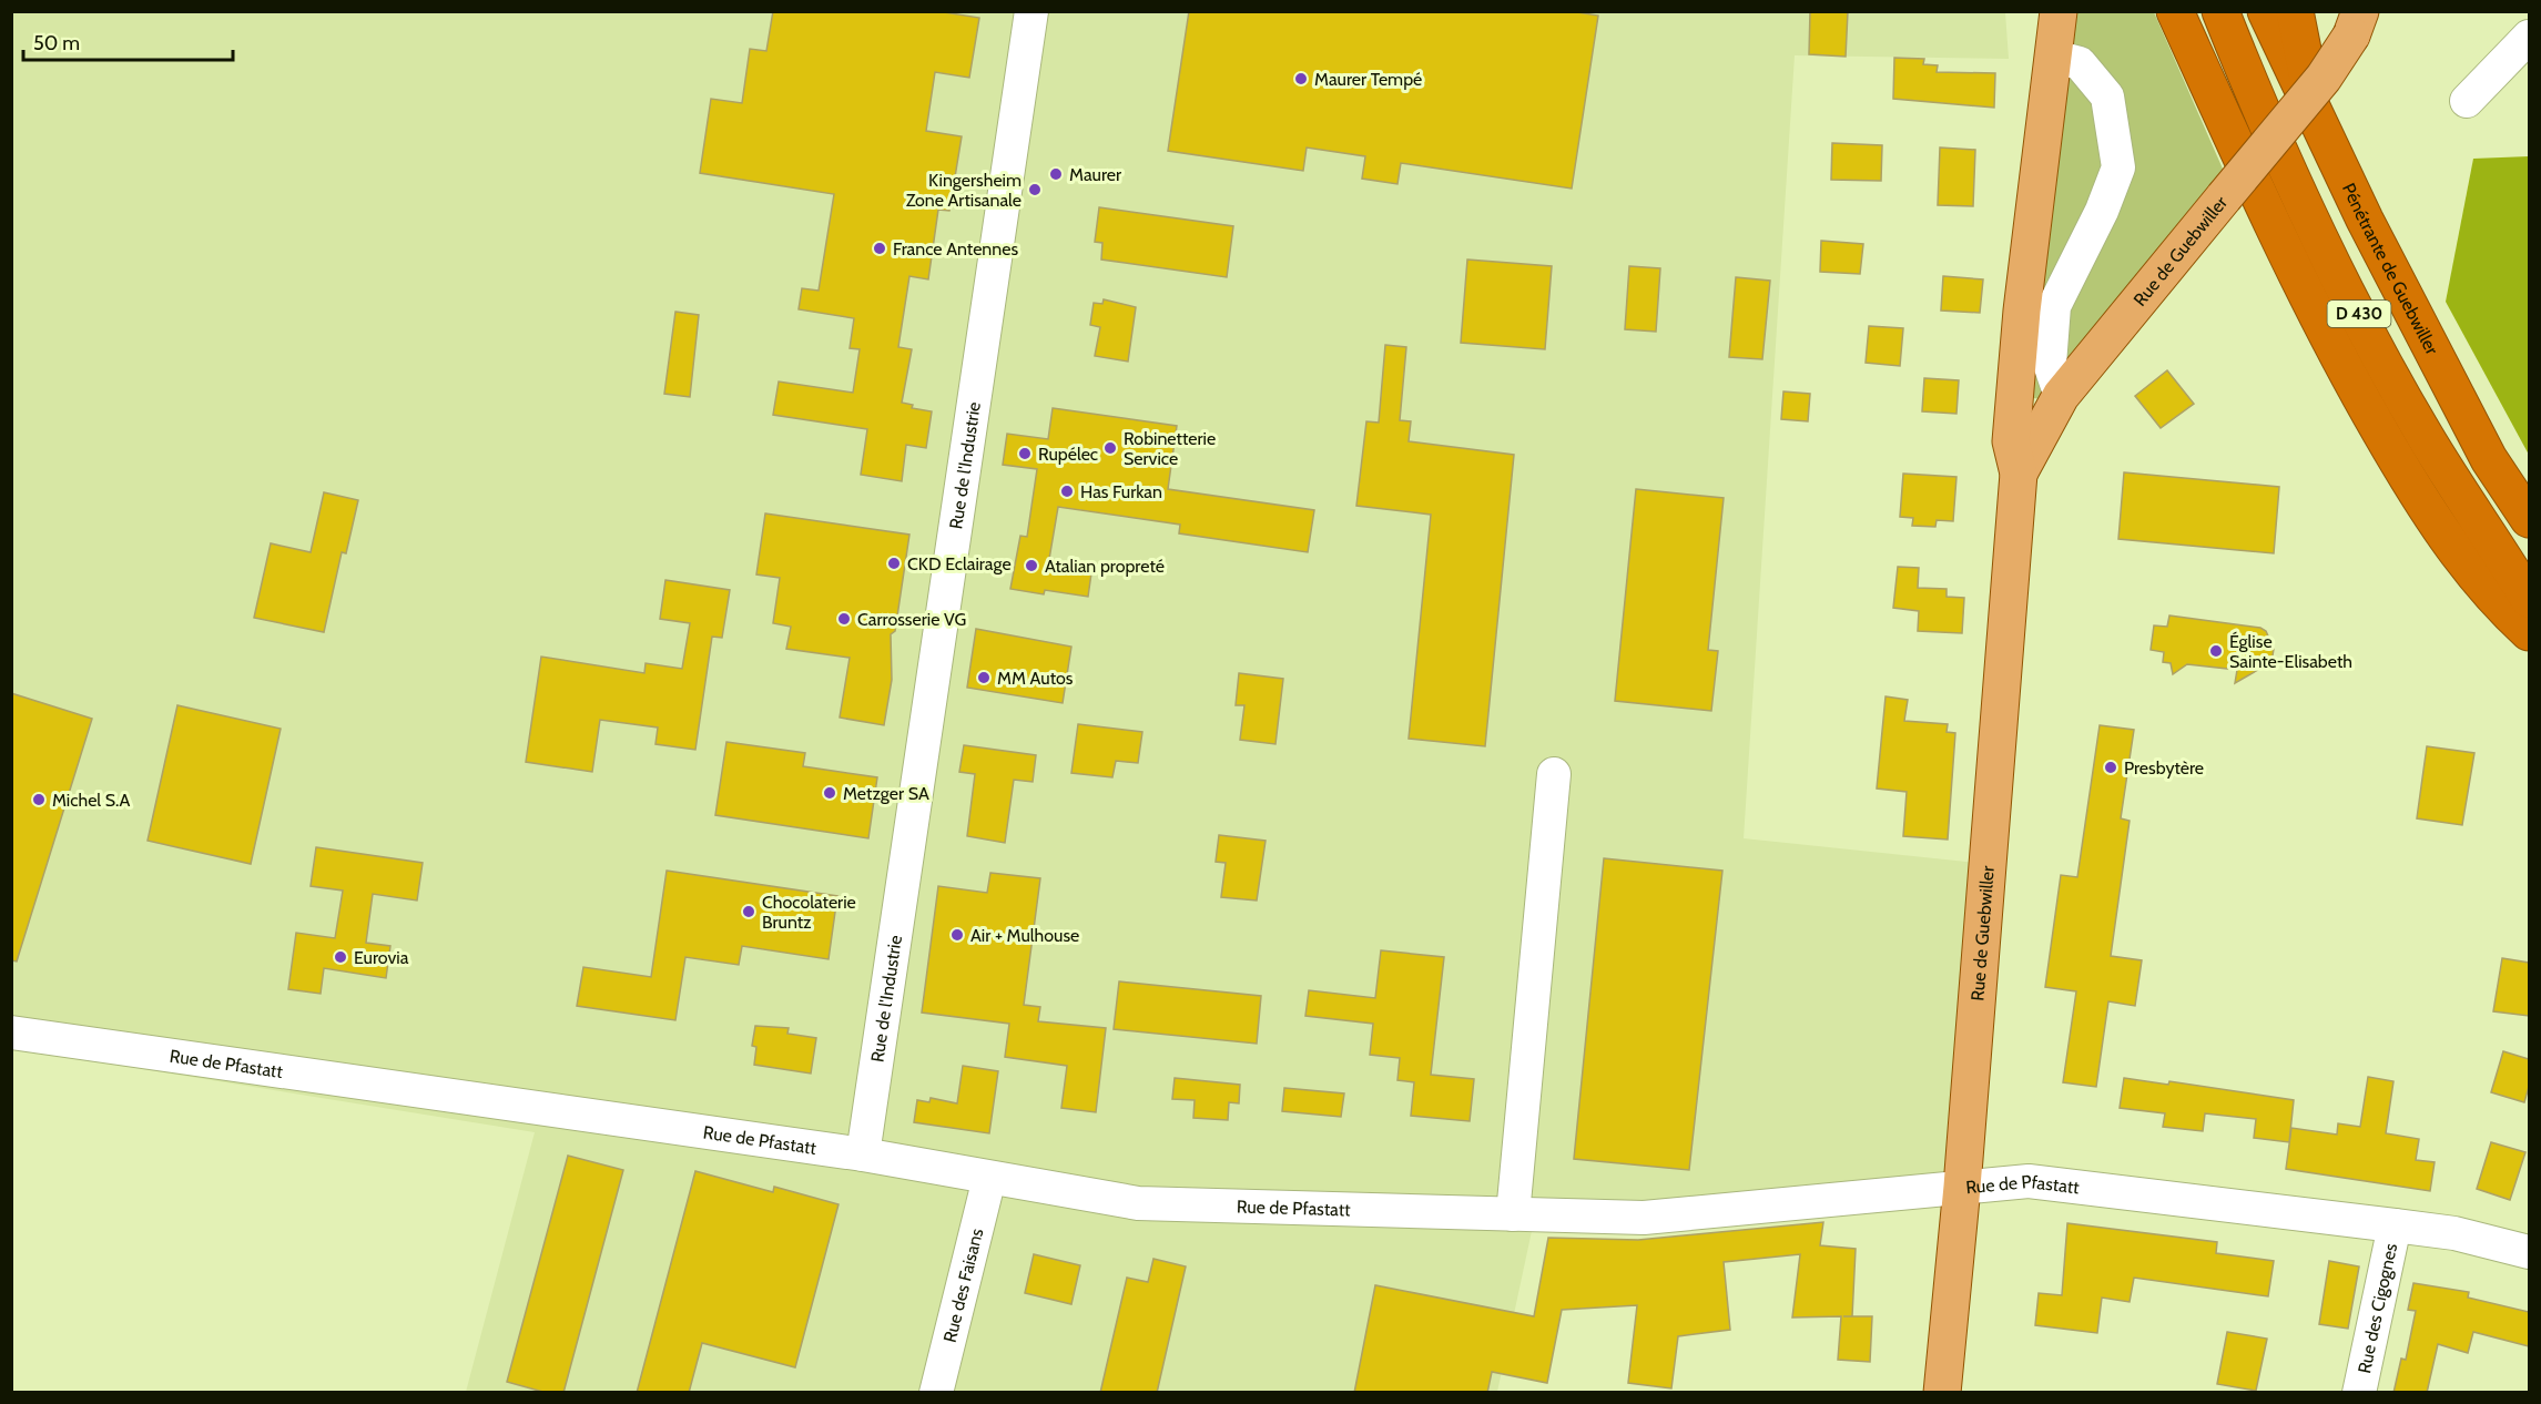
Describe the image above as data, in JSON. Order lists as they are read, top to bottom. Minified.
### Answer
{"streets":{"highway":["Pénétrante de Guebwiller","D 430"],"main road":["Rue de Guebwiller"],"street":["Rue de l'Industrie","Rue de Pfastatt","Rue des Faisans","Rue des Cigognes"]},"crossings":[["Rue de Guebwiller","Rue de Pfastatt"],["Rue de l'Industrie","Rue de Pfastatt"],["Rue de Pfastatt","Rue des Faisans"],["Rue de Pfastatt","Rue des Cigognes"]],"places":["Maurer Tempé","Maurer","Kingersheim Zone Artisanale","France Antennes","Robinetterie Service","Rupélec","Has Furkan","CKD Eclairage","Atalian propreté","Carrosserie VG","Église Sainte-Elisabeth","MM Autos","Presbytère","Metzger SA","Michel S.A","Chocolaterie Bruntz","Air + Mulhouse","Eurovia"],"scale_bar":"50 m"}
